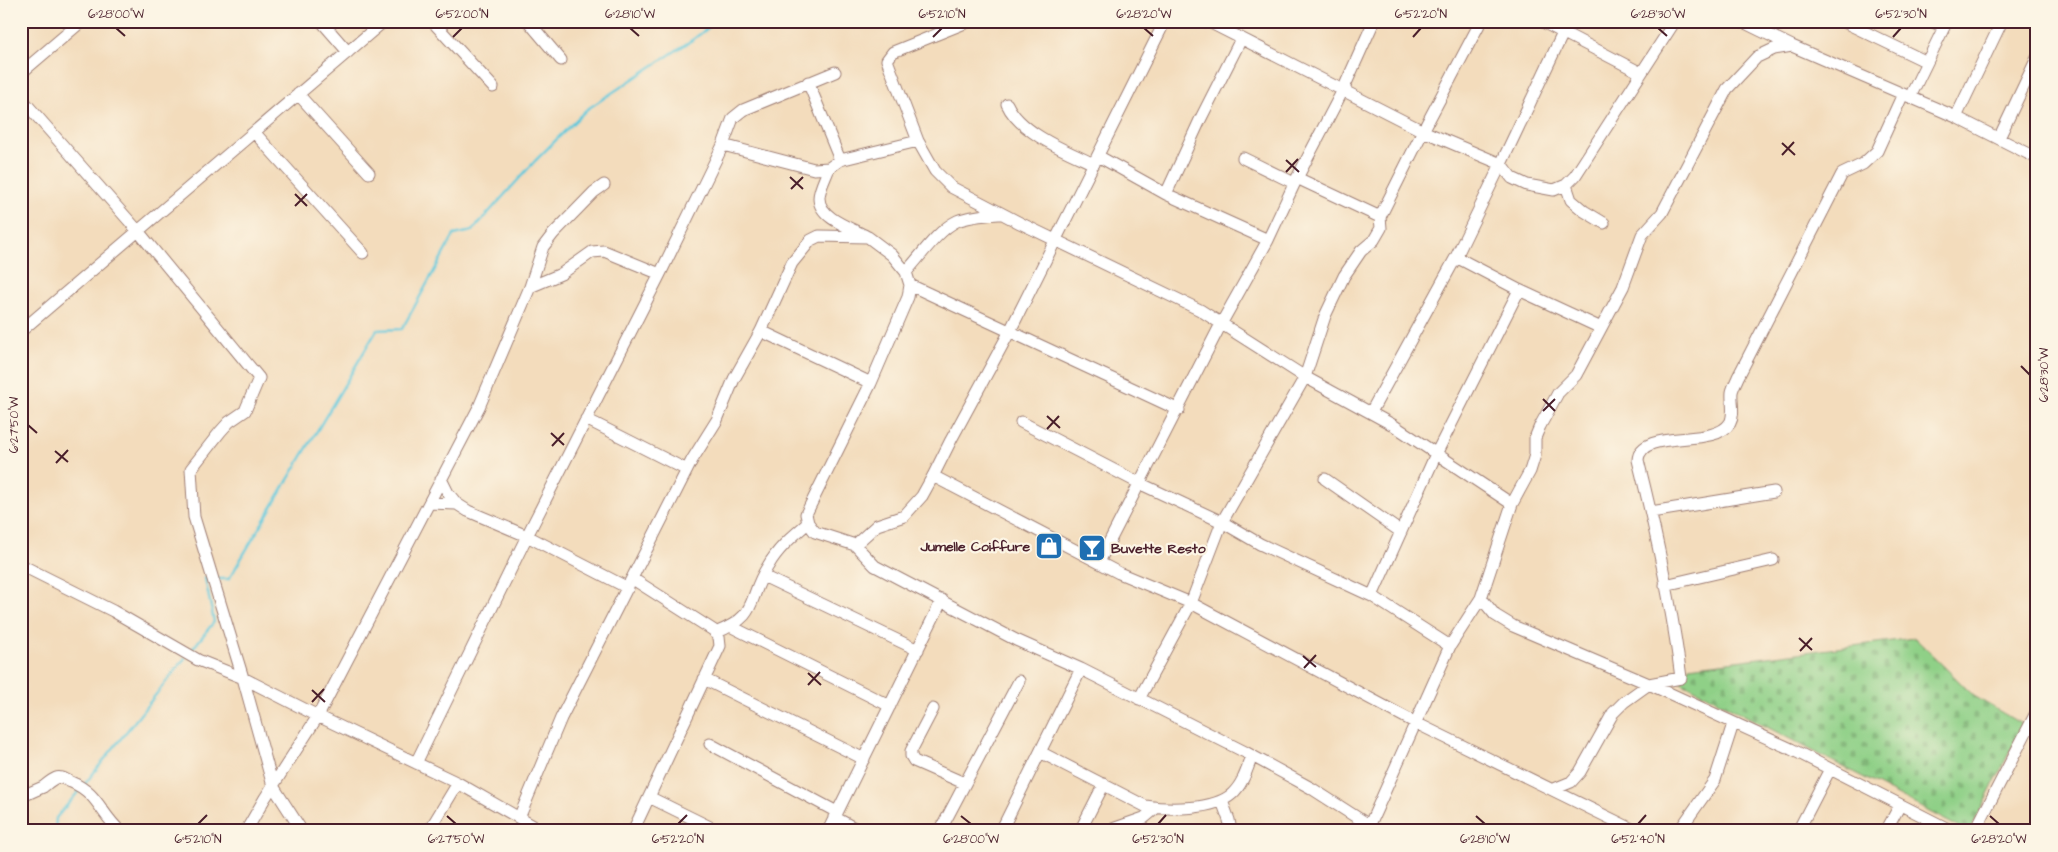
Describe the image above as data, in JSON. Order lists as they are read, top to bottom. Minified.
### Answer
{"places":{"shop":["Jumelle Coiffure"],"bar":["Buvette Resto"]},"coordinates":["6°28'00\"W","6°52'00\"N","6°28'10\"W","6°52'10\"N","6°28'20\"W","6°52'20\"N","6°28'30\"W","6°52'30\"N","6°27'50\"W","6°52'40\"N"]}
